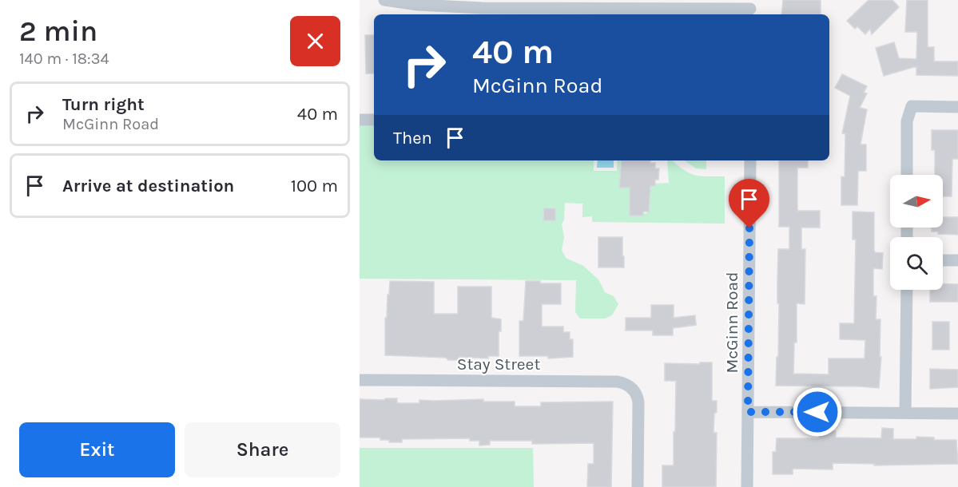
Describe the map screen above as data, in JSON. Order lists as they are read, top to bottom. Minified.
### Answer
{"streets":{"street":["McGinn Road","Stay Street"]},"north":"right","page":{"heading":["2 min","140 m · 18:34"],"turn":["40 m","McGinn Road"],"list":[{"name":"Turn right","note":"McGinn Road","value":"40 m"},{"name":"Arrive at destination","value":"100 m"}],"then":"Then","buttons":["Exit","Share"]}}
